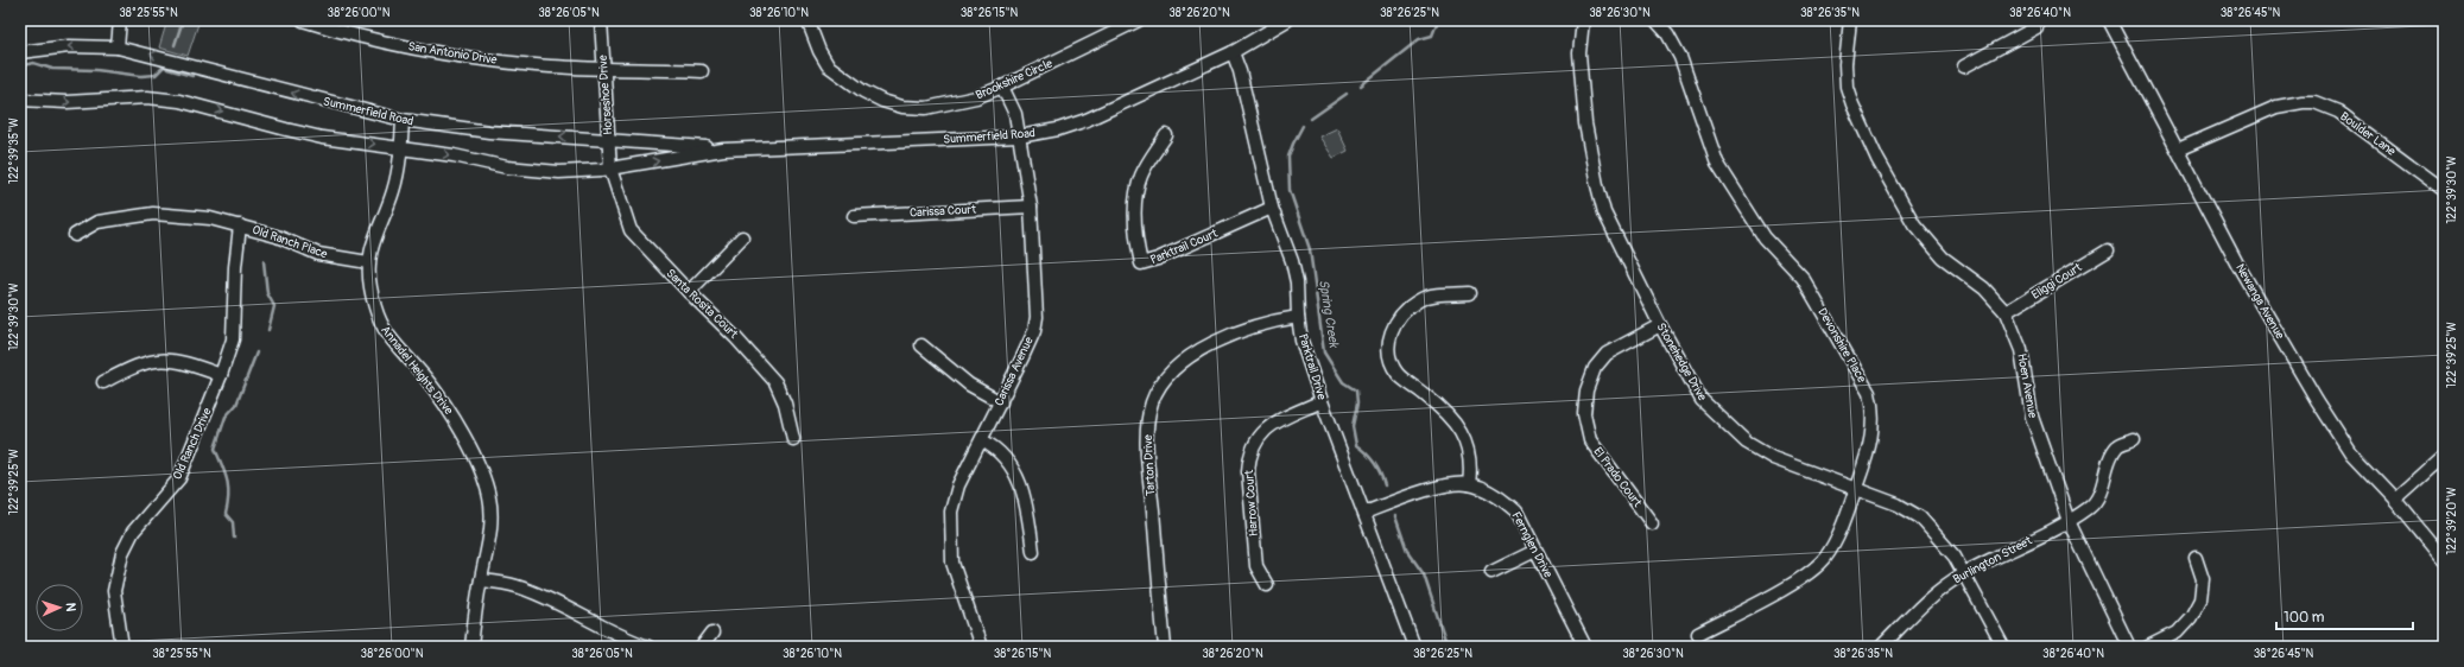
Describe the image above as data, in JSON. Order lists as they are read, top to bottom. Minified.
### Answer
{"streets":{"street":["San Antonio Drive","Brookshire Circle","Horseshoe Drive","Summerfield Road","Boulder Lane","Carissa Court","Old Ranch Place","Parktrail Court","Eliggi Court","Newanga Avenue","Santa Rosita Court","Devonshire Place","Stonehedge Drive","Parktrail Drive","Annadel Heights Drive","Carissa Avenue","Hoen Avenue","Old Ranch Drive","Tarton Drive","El Prado Court","Harrow Court","Fernglen Drive","Burlington Street"]},"crossings":[["San Antonio Drive","Horseshoe Drive"],["Brookshire Circle","Carissa Avenue"],["Horseshoe Drive","Summerfield Road"],["Horseshoe Drive","Santa Rosita Court"],["Summerfield Road","Santa Rosita Court"],["Summerfield Road","Parktrail Drive"],["Summerfield Road","Annadel Heights Drive"],["Summerfield Road","Carissa Avenue"],["Boulder Lane","Newanga Avenue"],["Carissa Court","Carissa Avenue"],["Old Ranch Place","Annadel Heights Drive"],["Old Ranch Place","Old Ranch Drive"],["Parktrail Court","Parktrail Drive"],["Eliggi Court","Hoen Avenue"],["Devonshire Place","Stonehedge Drive"],["Stonehedge Drive","El Prado Court"],["Stonehedge Drive","Burlington Street"],["Parktrail Drive","Tarton Drive"],["Parktrail Drive","Harrow Court"],["Parktrail Drive","Fernglen Drive"],["Hoen Avenue","Burlington Street"]],"water":["Spring Creek"],"scale_bar":"100 m","north":"right","coordinates":["38°25'55\"N","38°26'00\"N","38°26'05\"N","38°26'10\"N","38°26'15\"N","38°26'20\"N","38°26'25\"N","38°26'30\"N","38°26'35\"N","38°26'40\"N","38°26'45\"N","122°39'35\"W","122°39'30\"W","122°39'25\"W","122°39'20\"W"]}
